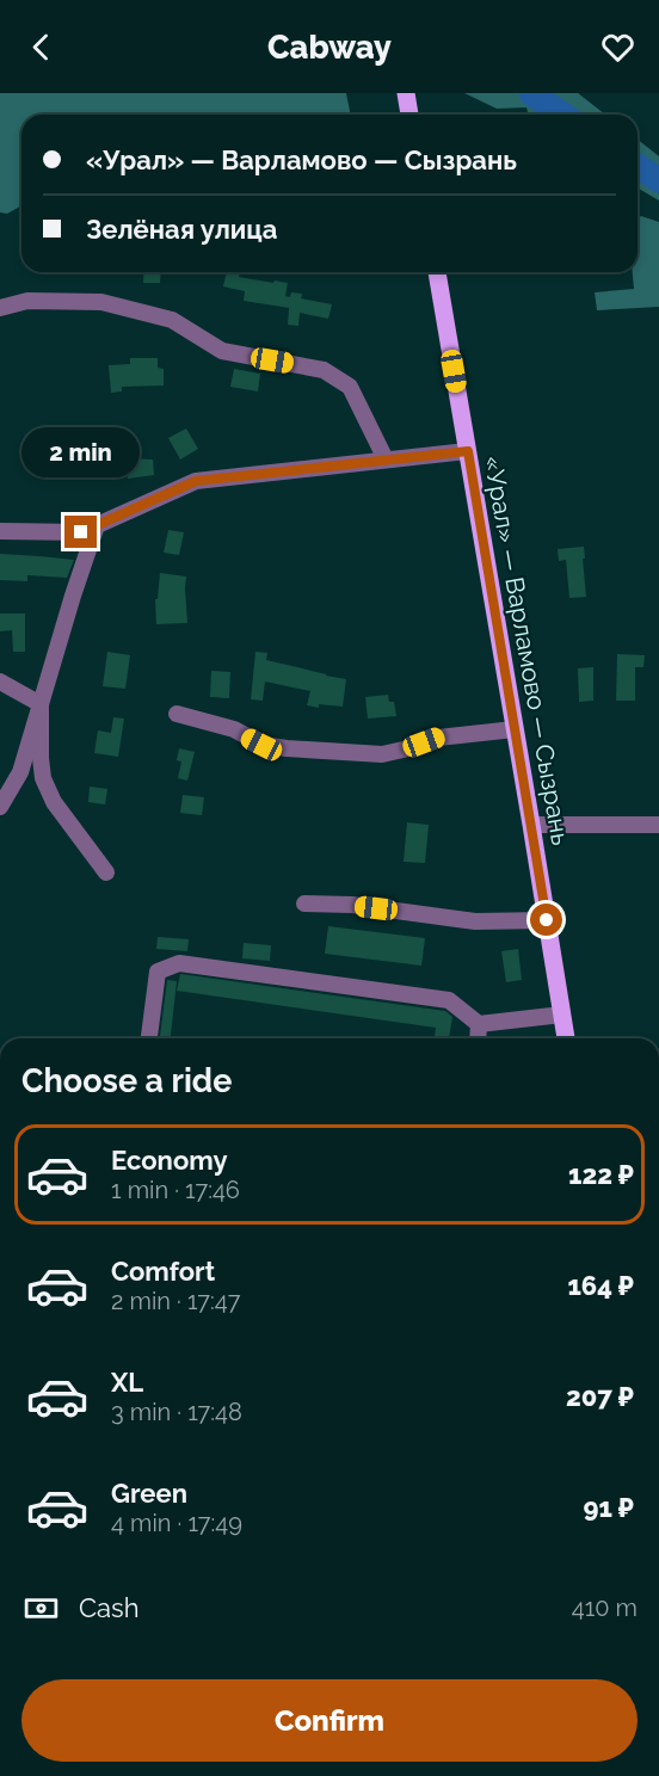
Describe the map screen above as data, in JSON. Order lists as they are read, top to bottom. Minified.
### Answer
{"streets":{"main road":["«Урал» — Варламово — Сызрань"]},"page":{"header":"Cabway","banner":["«Урал» — Варламово — Сызрань","Зелёная улица"],"bubble":"2 min","heading":"Choose a ride","list":[{"name":"Economy","note":"1 min · 17:46","value":"122 ₽"},{"name":"Comfort","note":"2 min · 17:47","value":"164 ₽"},{"name":"XL","note":"3 min · 17:48","value":"207 ₽"},{"name":"Green","note":"4 min · 17:49","value":"91 ₽"}],"pay":["Cash","410 m"],"buttons":"Confirm"}}
